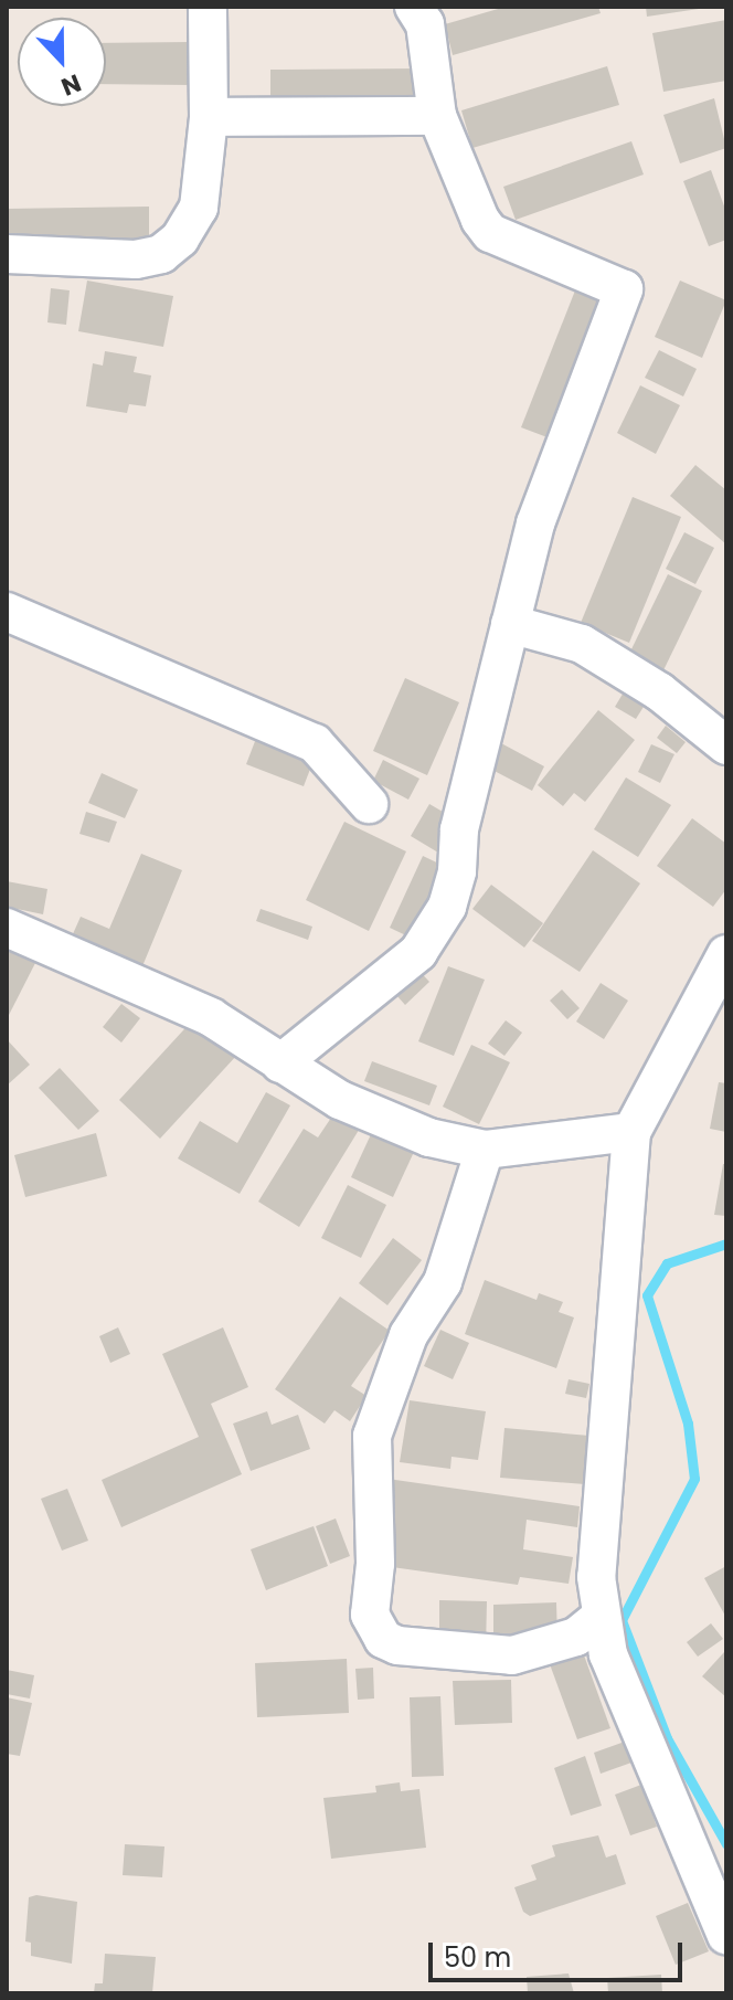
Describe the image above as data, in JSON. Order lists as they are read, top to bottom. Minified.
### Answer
{"scale_bar":"50 m","north":"bottom"}
